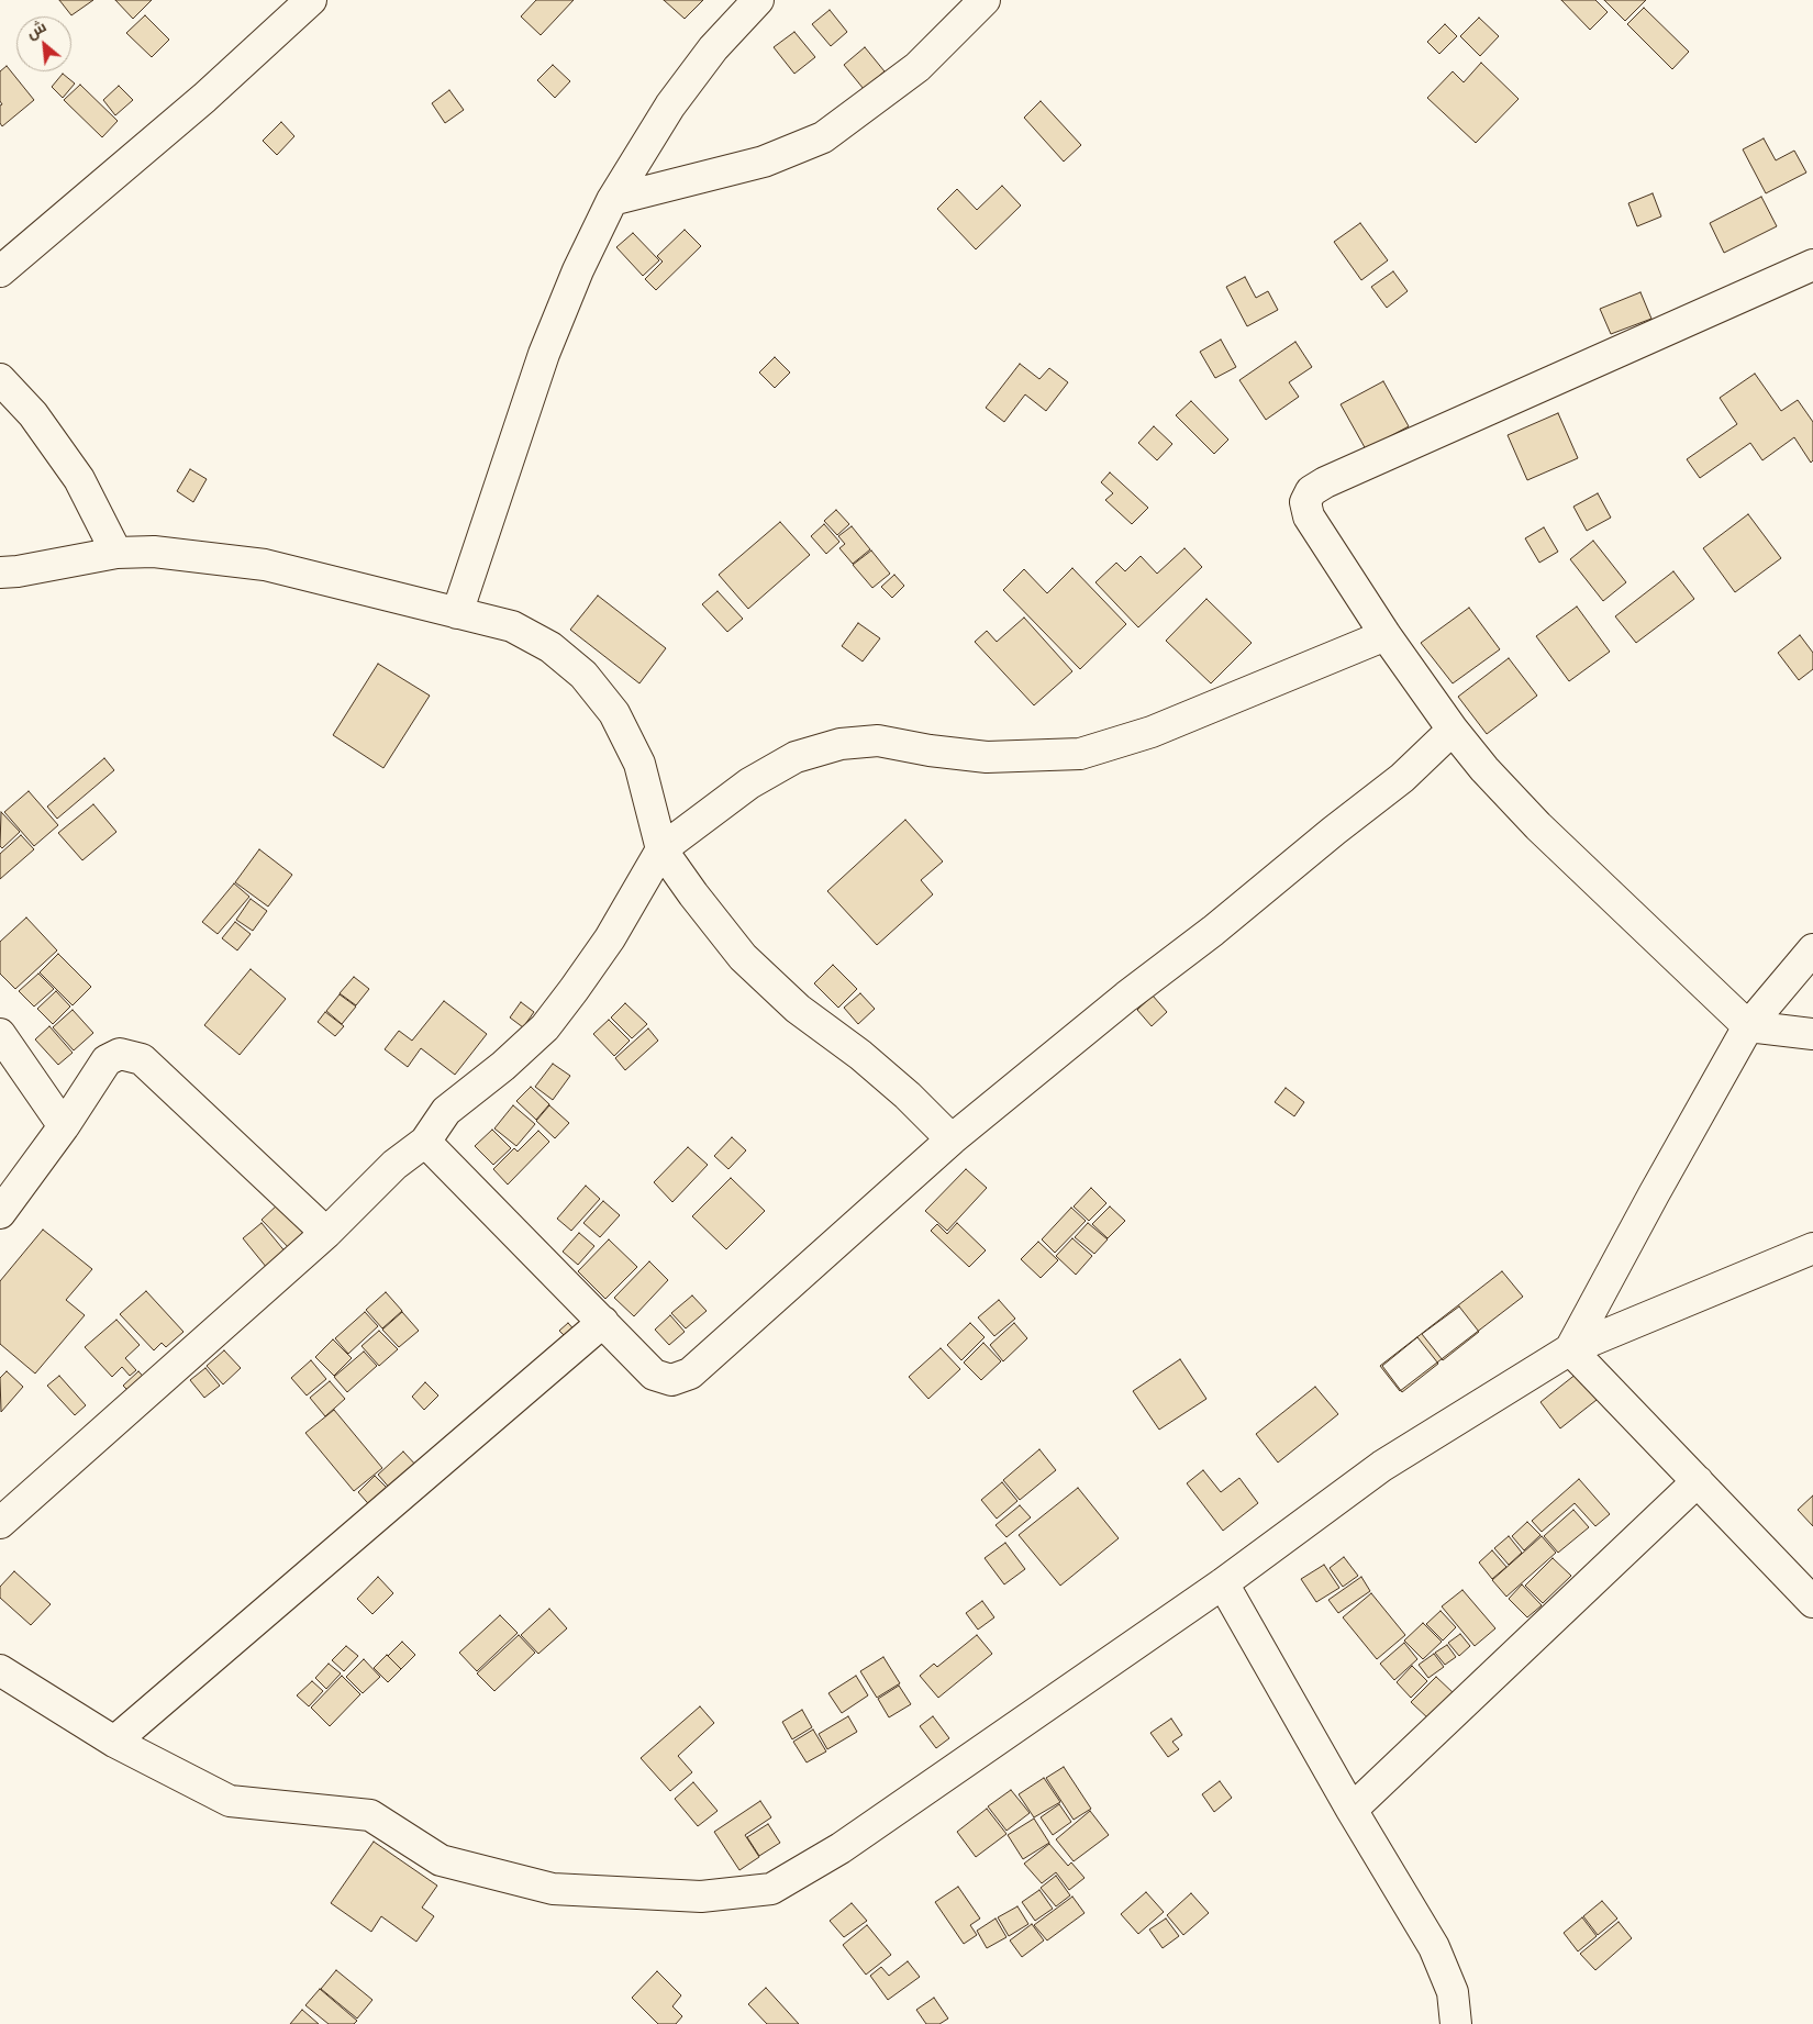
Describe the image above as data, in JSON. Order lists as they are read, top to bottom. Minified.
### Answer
{"north":"top left"}
